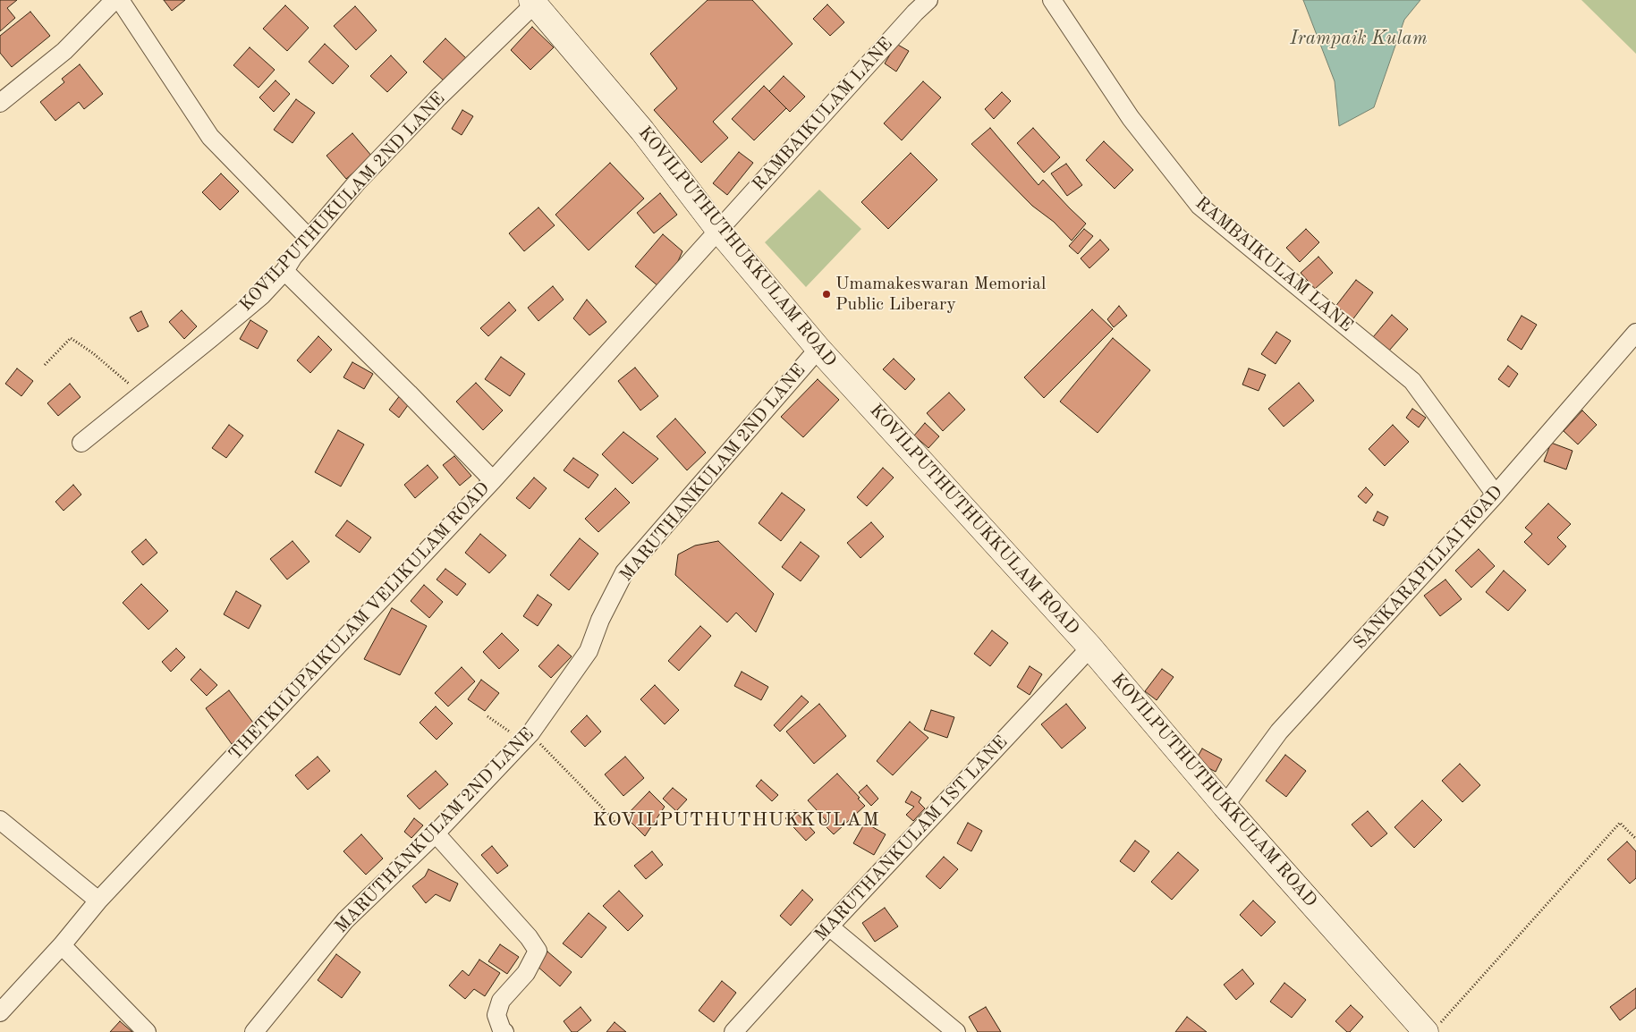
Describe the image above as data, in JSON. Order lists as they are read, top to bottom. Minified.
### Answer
{"streets":{"street":["RAMBAIKULAM LANE","KOVILPUTHUKULAM 2ND LANE","KOVILPUTHUTHUKKULAM ROAD","MARUTHANKULAM 2ND LANE","SANKARAPILLAI ROAD","THETKILUPAIKULAM VELIKULAM ROAD","MARUTHANKULAM 1ST LANE"]},"crossings":[["RAMBAIKULAM LANE","KOVILPUTHUTHUKKULAM ROAD"],["RAMBAIKULAM LANE","SANKARAPILLAI ROAD"],["RAMBAIKULAM LANE","THETKILUPAIKULAM VELIKULAM ROAD"],["KOVILPUTHUKULAM 2ND LANE","KOVILPUTHUTHUKKULAM ROAD"],["KOVILPUTHUTHUKKULAM ROAD","MARUTHANKULAM 2ND LANE"],["KOVILPUTHUTHUKKULAM ROAD","SANKARAPILLAI ROAD"],["KOVILPUTHUTHUKKULAM ROAD","THETKILUPAIKULAM VELIKULAM ROAD"],["KOVILPUTHUTHUKKULAM ROAD","MARUTHANKULAM 1ST LANE"]],"districts":["KOVILPUTHUTHUKKULAM"],"water":["Irampaik Kulam"],"places":["Umamakeswaran Memorial Public Liberary"]}
